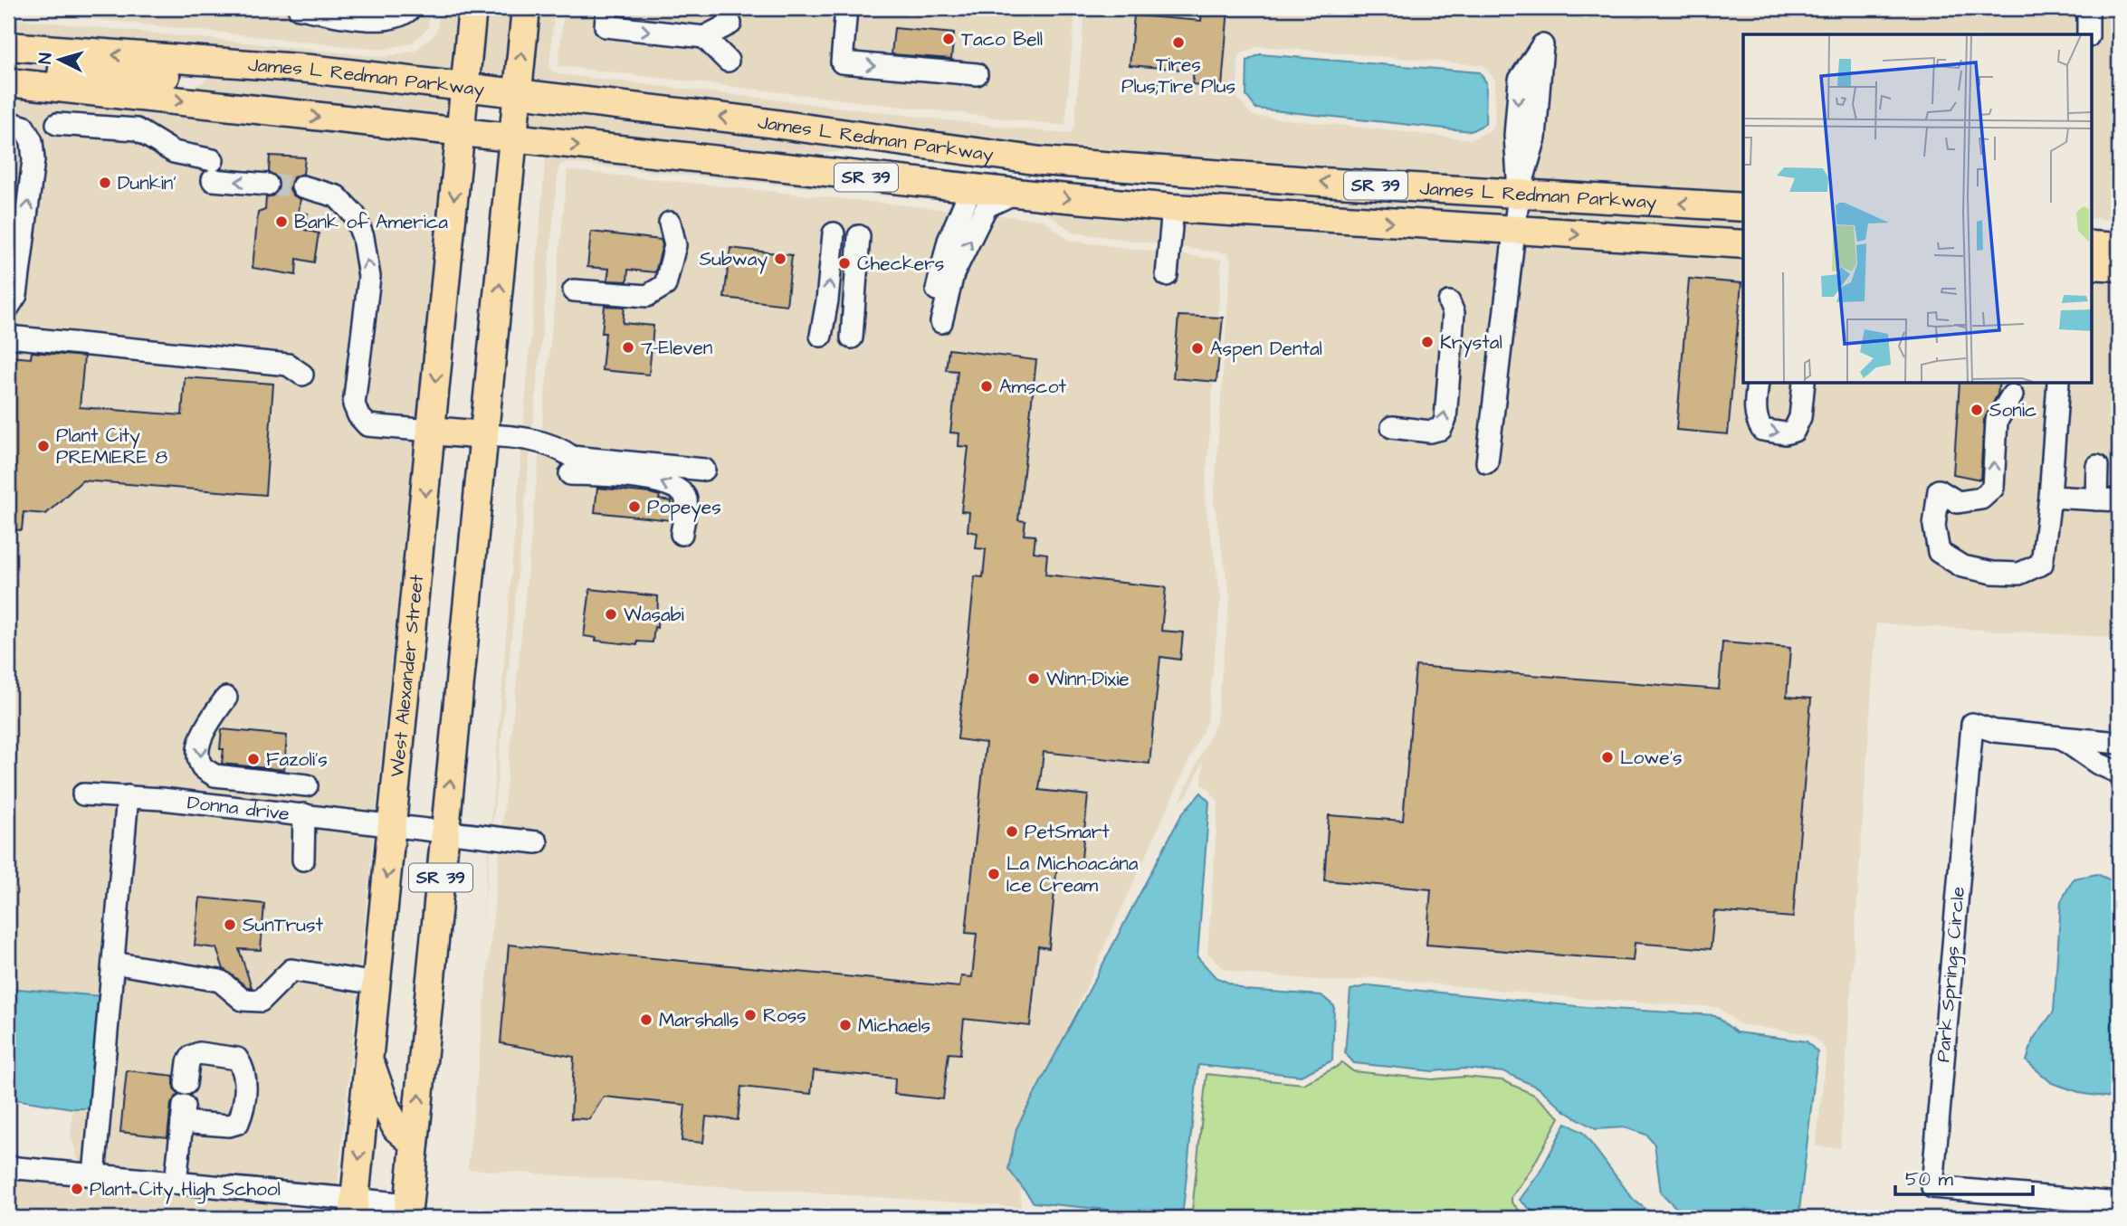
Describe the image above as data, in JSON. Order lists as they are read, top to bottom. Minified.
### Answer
{"streets":{"main road":["James L Redman Parkway","SR 39","West Alexander Street"],"street":["Donna drive","Park Springs Circle"]},"crossings":[["James L Redman Parkway","SR 39"],["James L Redman Parkway","West Alexander Street"],["SR 39","West Alexander Street"],["SR 39","Donna drive"],["West Alexander Street","Donna drive"]],"places":["Taco Bell","Tires Plus;Tire Plus","Dunkin'","Bank of America","Subway","Checkers","Krystal","7-Eleven","Aspen Dental","Amscot","Sonic","Plant City PREMIERE 8","Popeyes","Wasabi","Winn-Dixie","Lowe's","Fazoli's","PetSmart","La Michoacána Ice Cream","SunTrust","Ross","Marshalls","Michaels","Plant City High School"],"scale_bar":"50 m","north":"left"}
